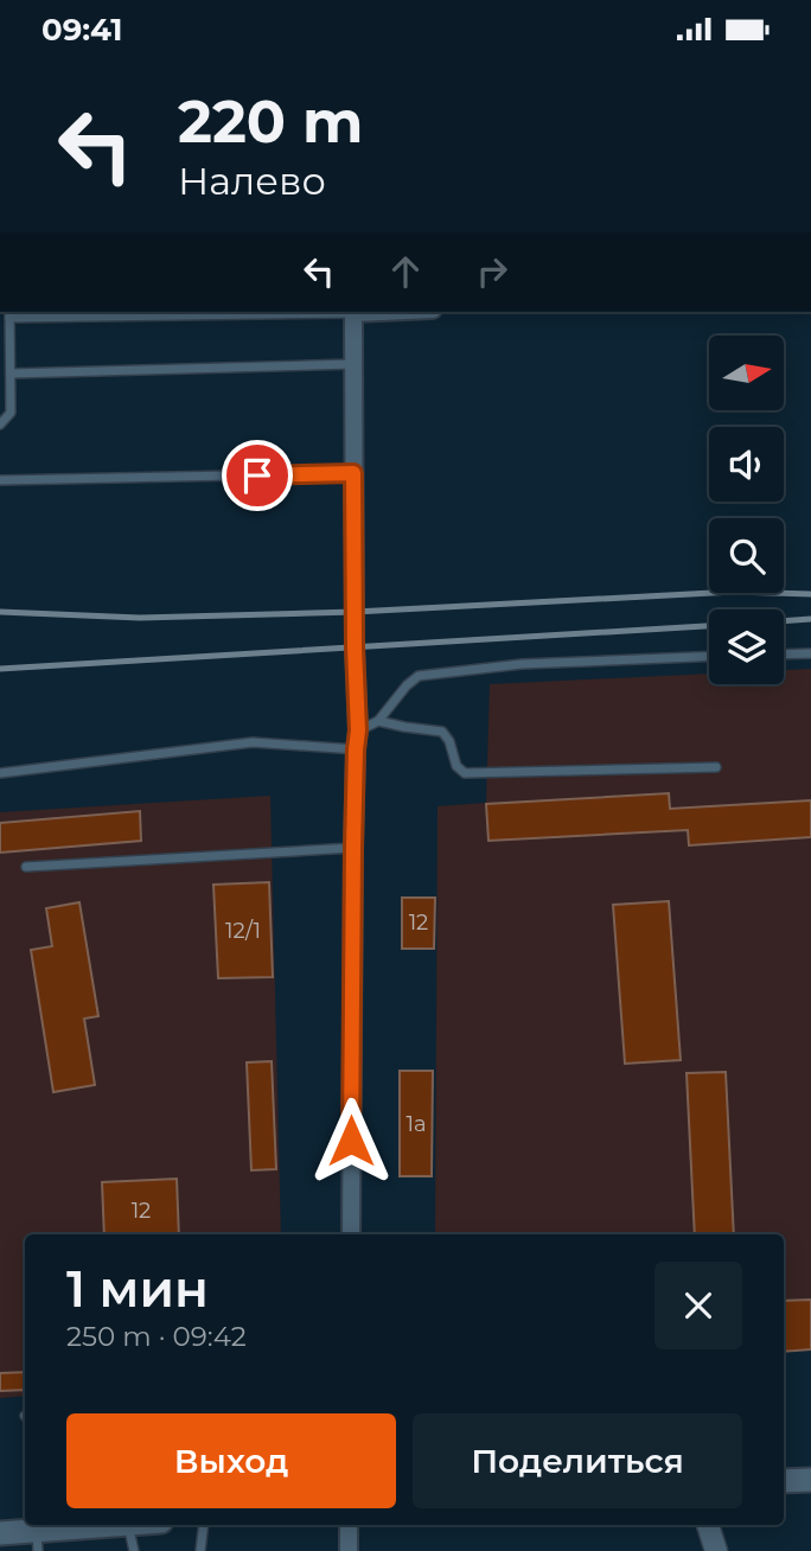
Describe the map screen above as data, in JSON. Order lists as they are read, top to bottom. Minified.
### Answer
{"house_numbers":["12","12/1","1а","12"],"north":"right","page":{"status":"09:41","turn":["220 m","Налево"],"heading":["1 мин","250 m · 09:42"],"buttons":["Выход","Поделиться"]}}
